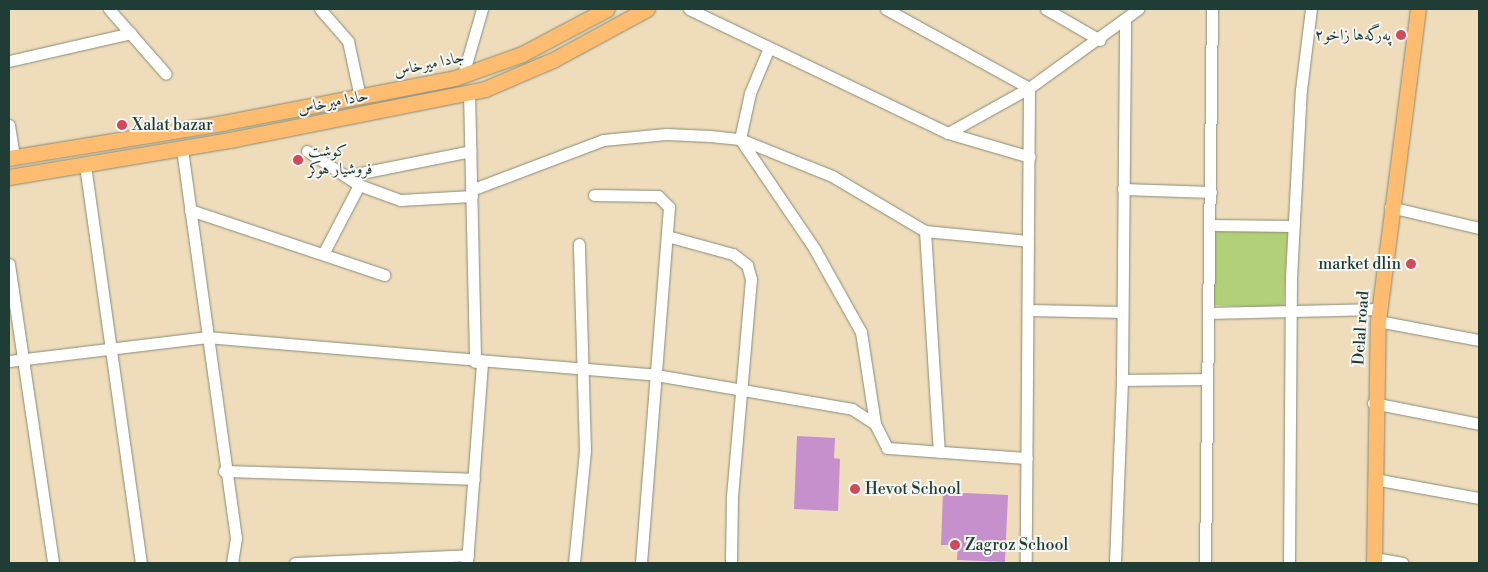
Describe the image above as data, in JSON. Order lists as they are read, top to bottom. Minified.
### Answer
{"streets":{"main road":["جادا ميرخاس","حادا ميرخاس","Delal road"]},"places":["پەرگەها زاخو۲","Xalat bazar","كوشت فروشيار هوكر","market dlin","Hevot School","Zagroz School"]}
